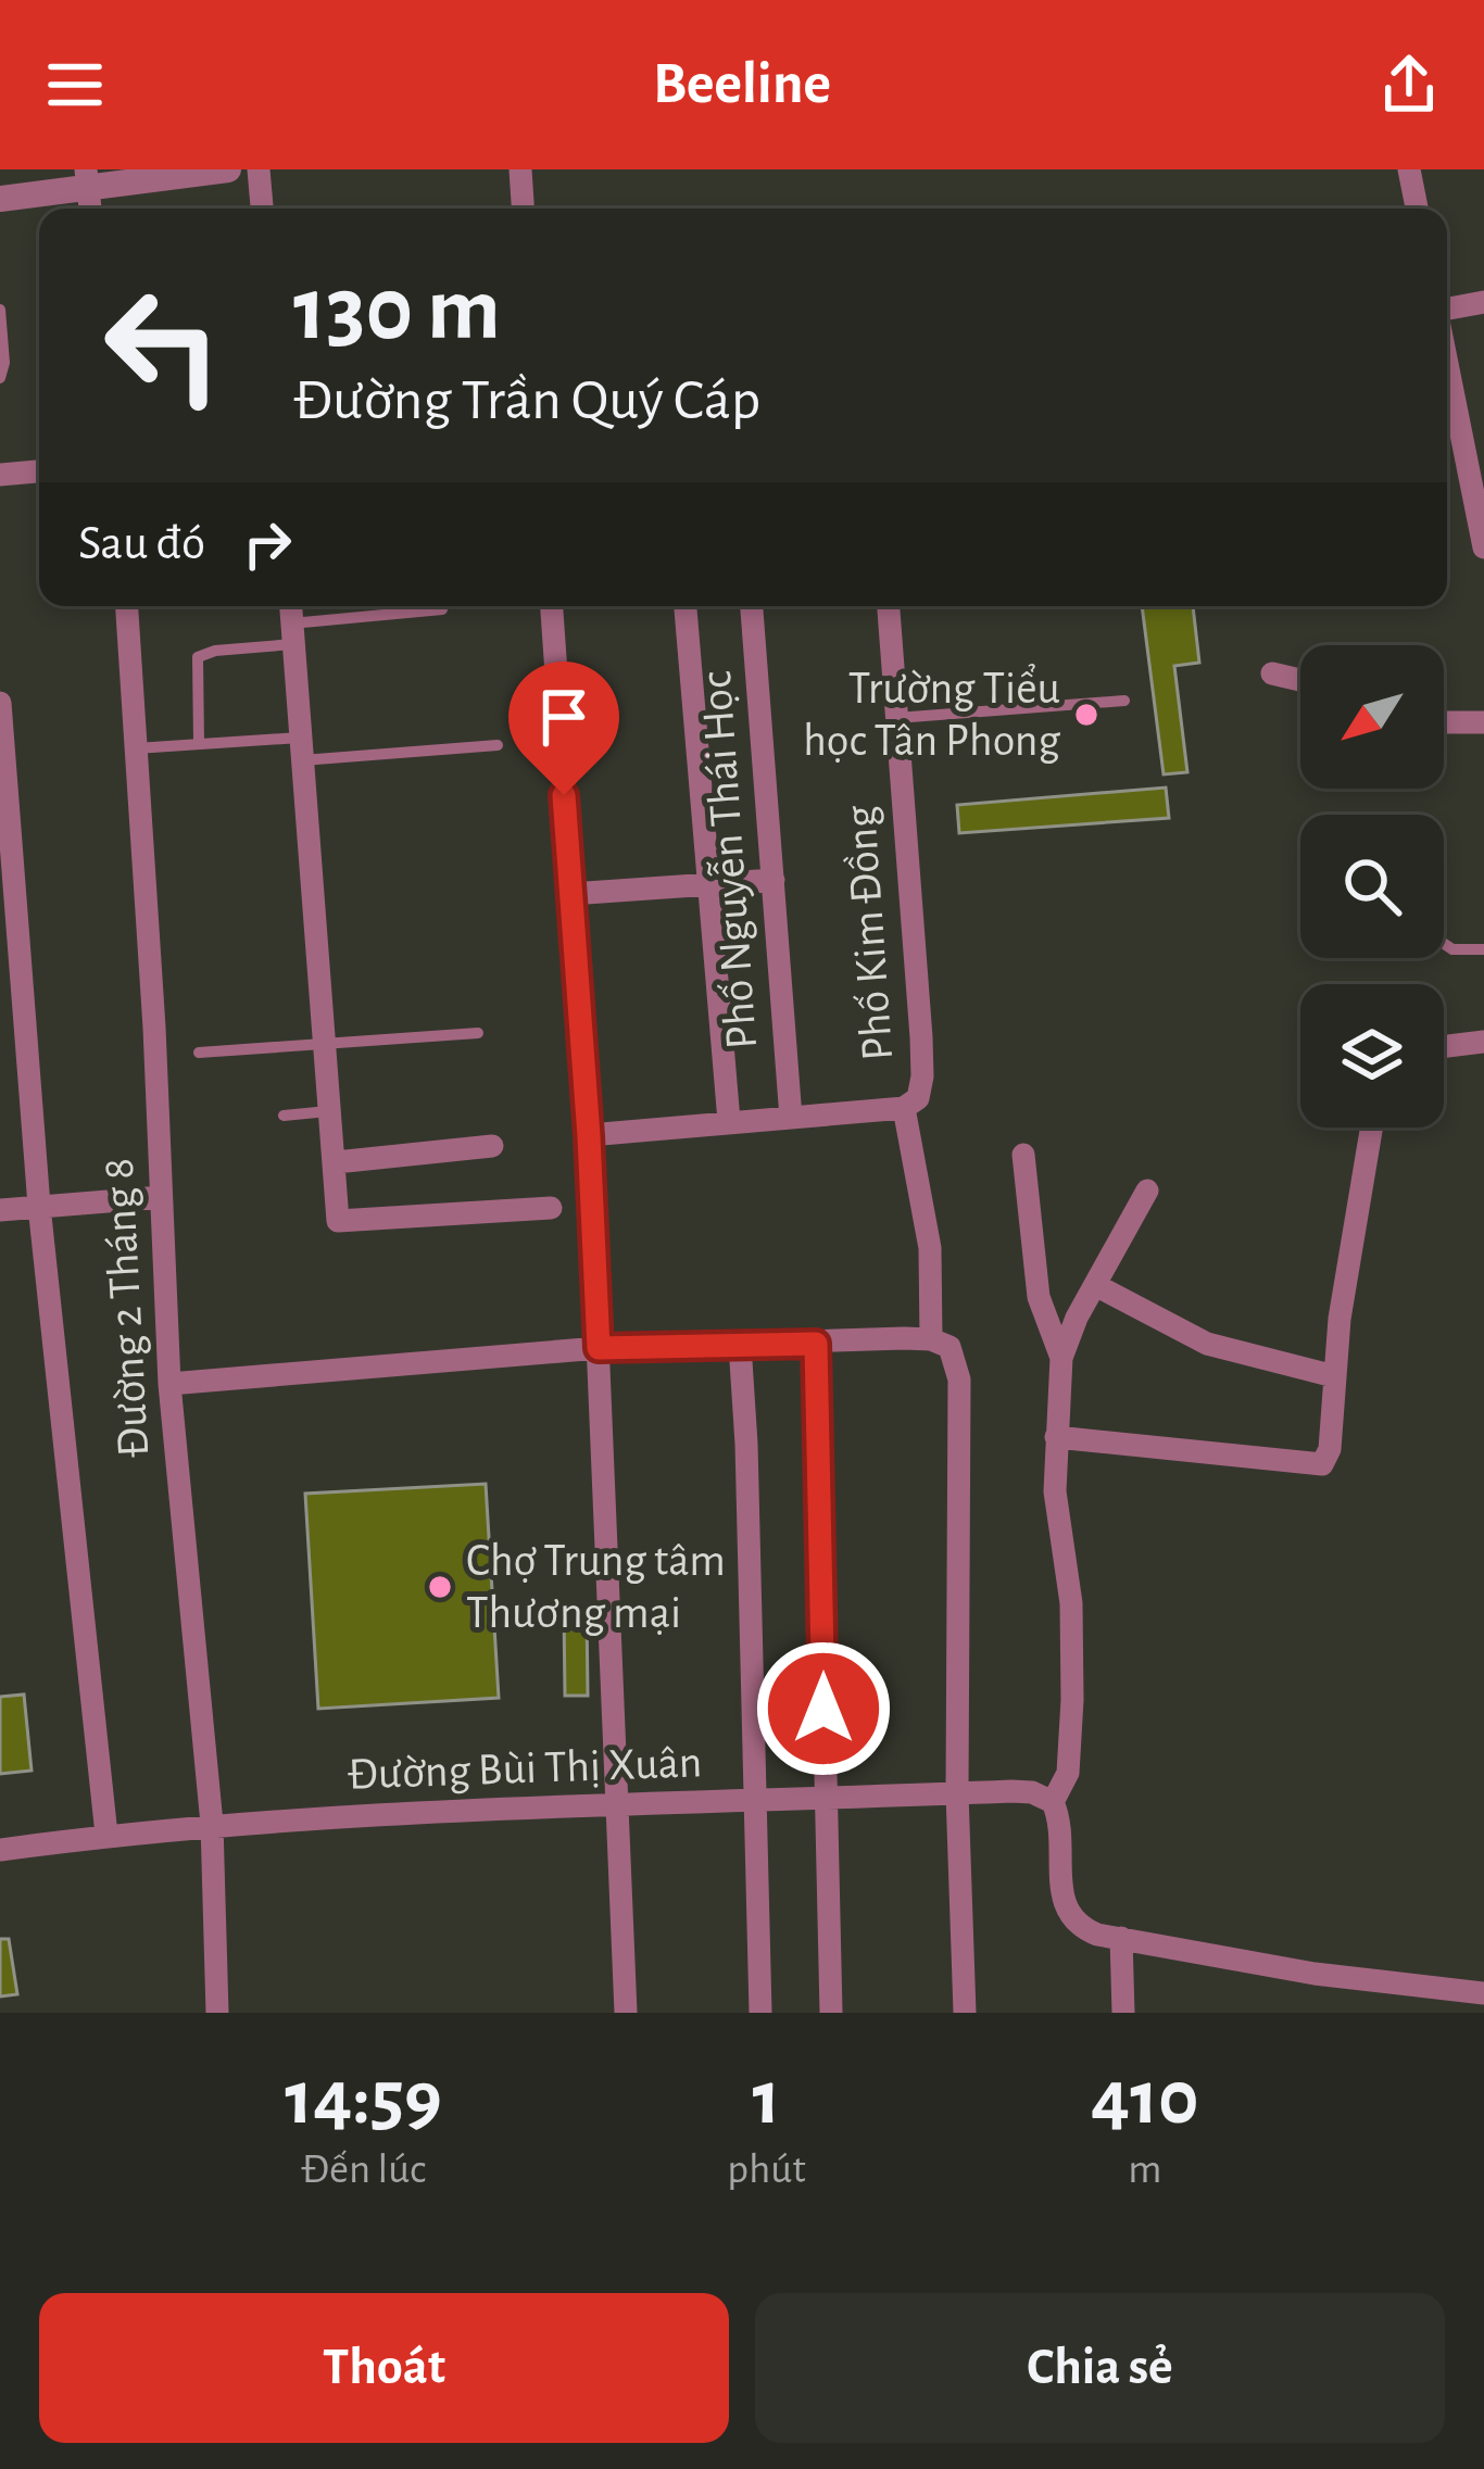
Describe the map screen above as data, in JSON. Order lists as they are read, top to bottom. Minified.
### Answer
{"streets":{"street":["Phố Nguyễn Thái Học","Phố Kim Đồng","Đường 2 Tháng 8","Đường Bùi Thị Xuân"]},"crossings":[["Phố Kim Đồng","Đường Bùi Thị Xuân"],["Đường 2 Tháng 8","Đường Bùi Thị Xuân"]],"places":["Trường Tiểu học Tân Phong","Chợ Trung tâm Thương mại"],"north":"bottom left","page":{"header":"Beeline","turn":["130 m","Đường Trần Quý Cáp"],"then":"Sau đó","eta":["14:59","Đến lúc","1","phút","410","m"],"buttons":["Thoát","Chia sẻ"]}}
